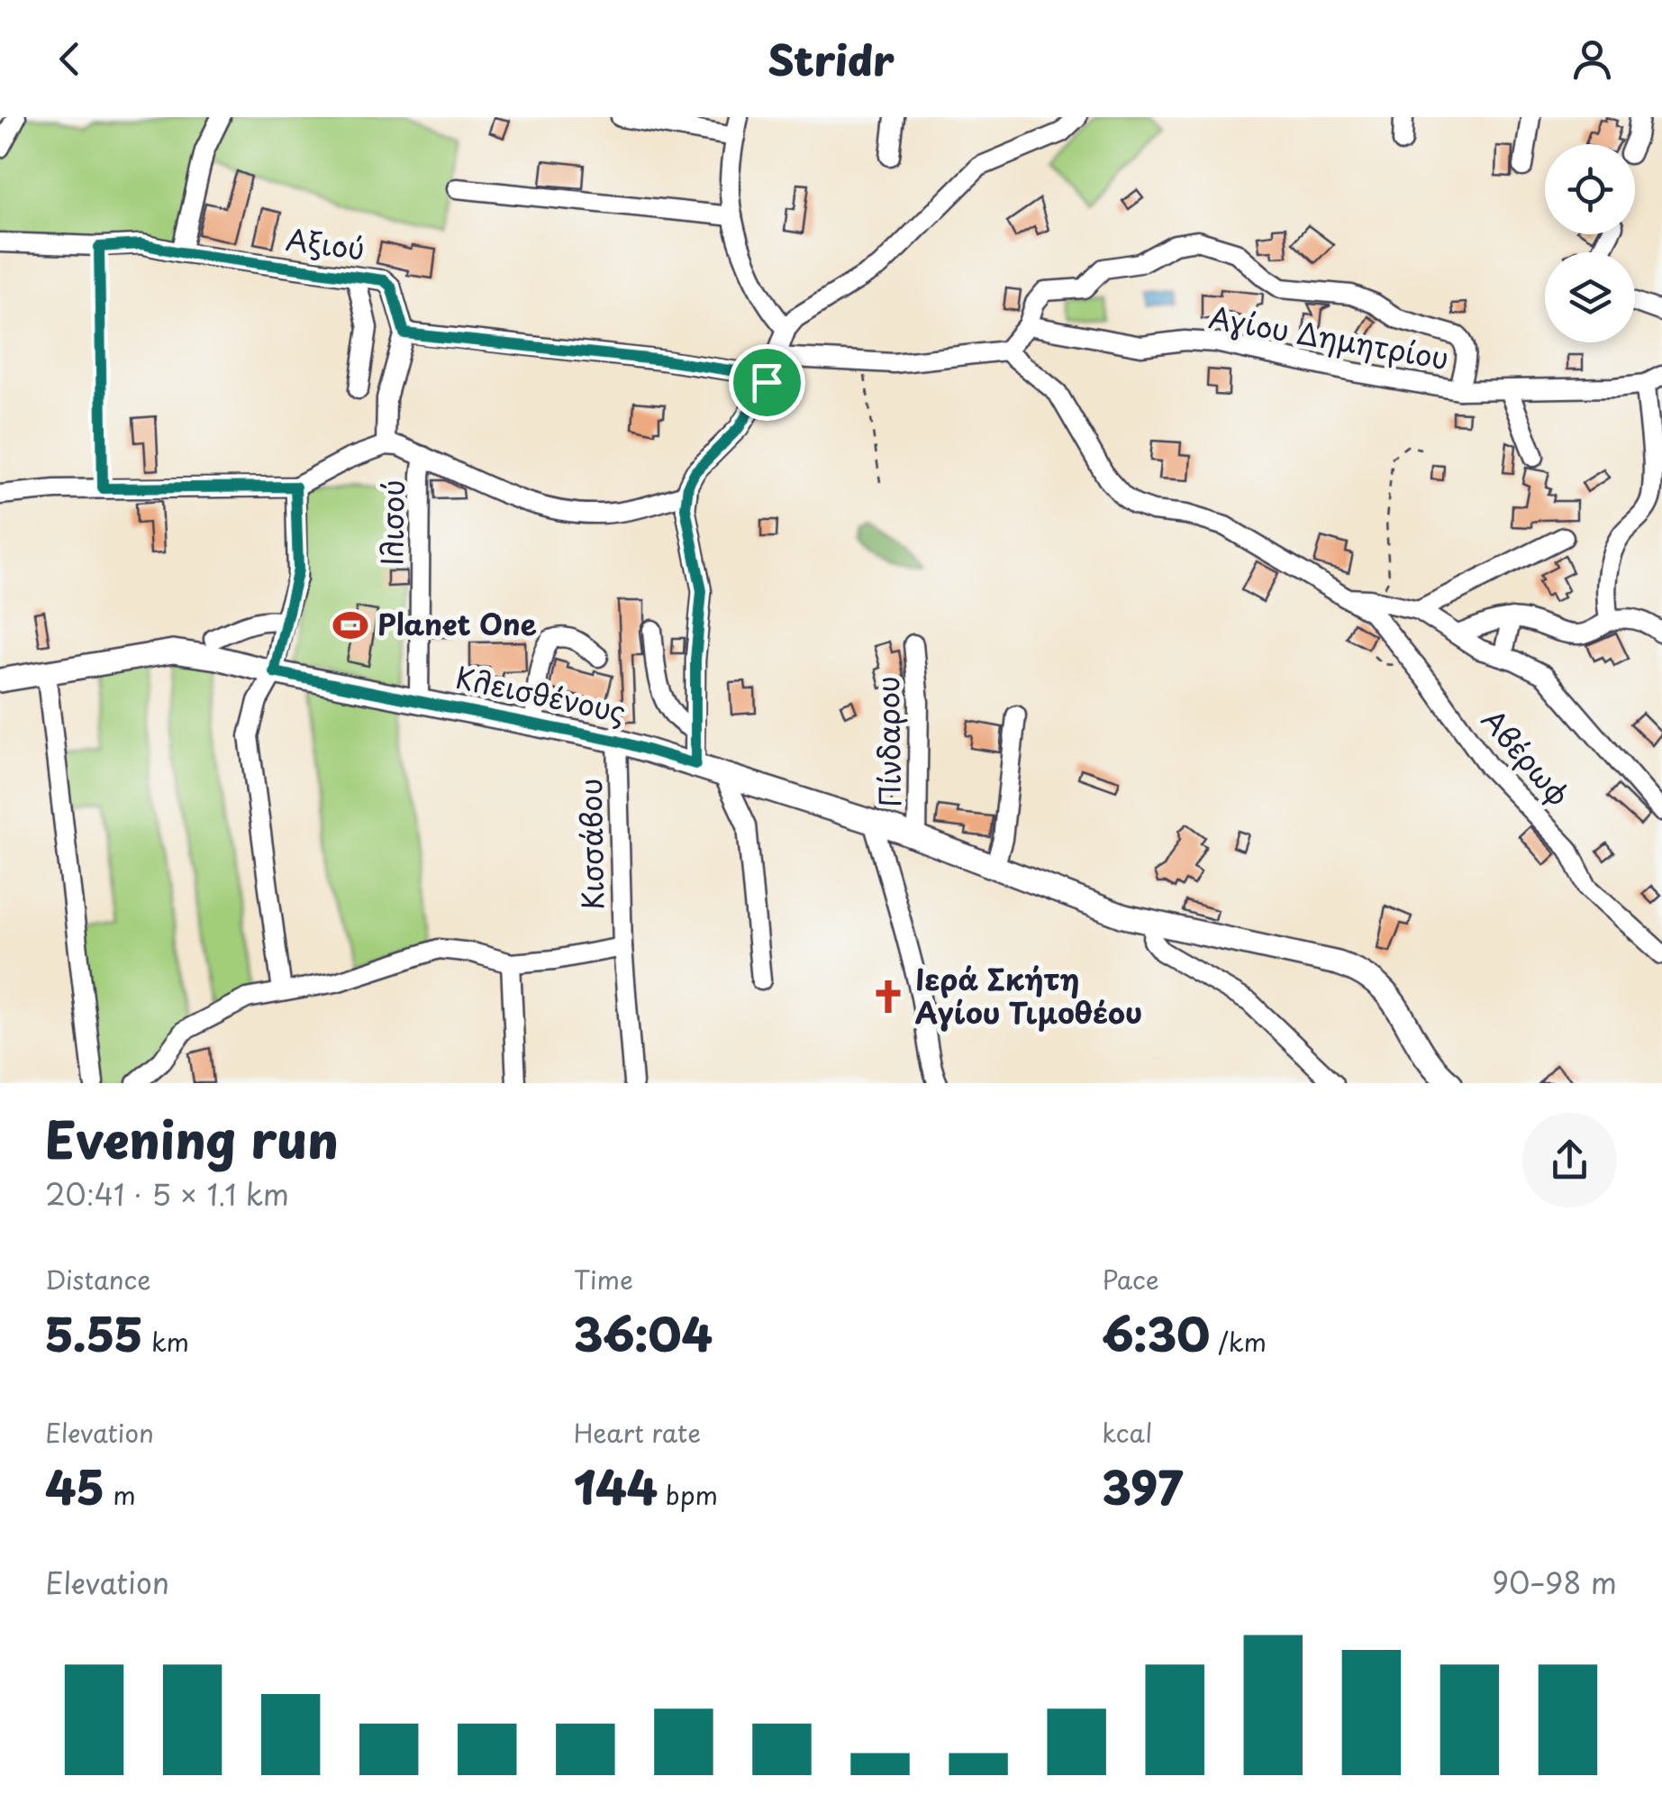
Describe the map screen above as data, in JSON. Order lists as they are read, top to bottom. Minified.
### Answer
{"streets":{"main road":["Κλεισθένους"],"street":["Αξιού","Αγίου Δημητρίου","Ιλισού","Πίνδαρου","Αβέρωφ","Κισσάβου"]},"crossings":[["Αγίου Δημητρίου","Αβέρωφ"],["Ιλισού","Κλεισθένους"],["Κλεισθένους","Πίνδαρου"],["Κλεισθένους","Κισσάβου"]],"places":{"sports":["Planet One"],"church":["Ιερά Σκήτη Αγίου Τιμοθέου"]},"page":{"header":"Stridr","heading":["Evening run","20:41 · 5 × 1.1 km"],"stats":[["Distance","5.55 km"],["Time","36:04"],["Pace","6:30 /km"],["Elevation","45 m"],["Heart rate","144 bpm"],["kcal","397"]],"chart":["Elevation","90–98 m"]}}
